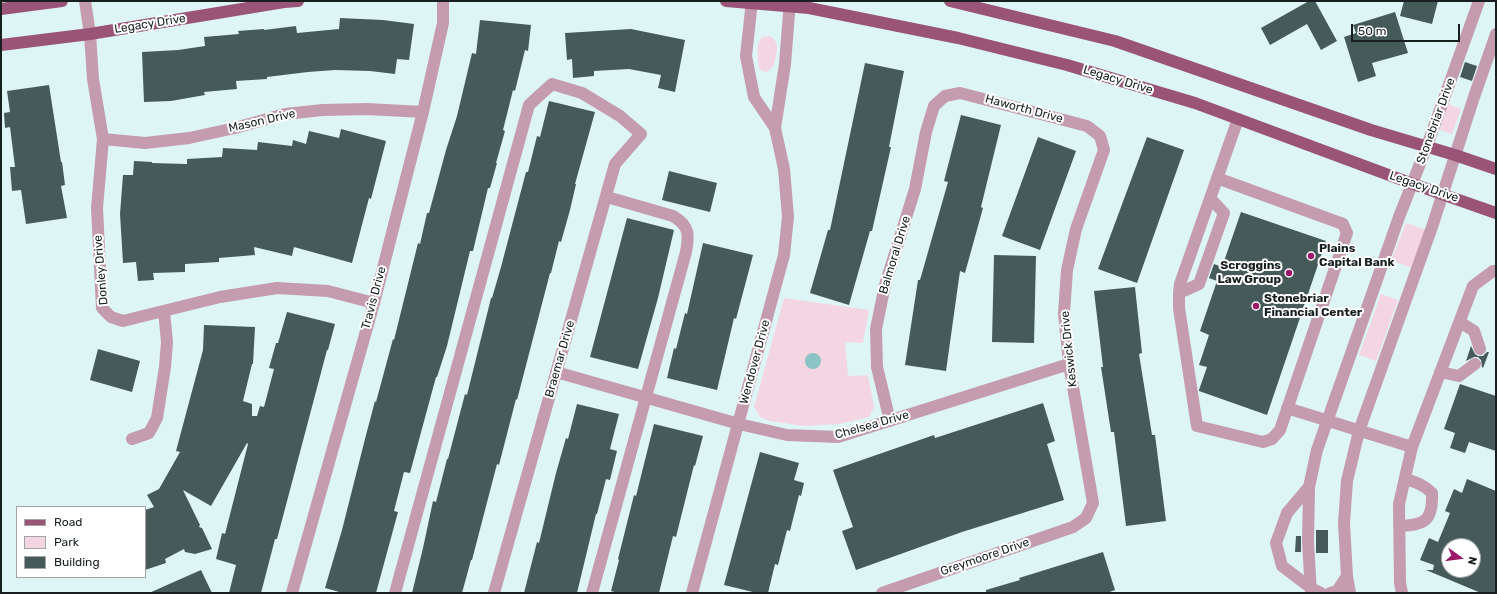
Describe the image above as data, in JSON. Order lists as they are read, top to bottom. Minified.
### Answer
{"streets":{"main road":["Legacy Drive"],"street":["Haworth Drive","Mason Drive","Stonebriar Drive","Balmoral Drive","Donley Drive","Travis Drive","Keswick Drive","Braemar Drive","Wendover Drive","Chelsea Drive","Greymoore Drive"]},"crossings":[["Legacy Drive","Stonebriar Drive"],["Legacy Drive","Donley Drive"],["Legacy Drive","Wendover Drive"],["Haworth Drive","Balmoral Drive"],["Haworth Drive","Keswick Drive"],["Mason Drive","Donley Drive"],["Mason Drive","Travis Drive"],["Balmoral Drive","Chelsea Drive"],["Donley Drive","Travis Drive"],["Keswick Drive","Chelsea Drive"],["Keswick Drive","Greymoore Drive"],["Braemar Drive","Chelsea Drive"],["Wendover Drive","Chelsea Drive"]],"places":["Plains Capital Bank","Scroggins Law Group","Stonebriar Financial Center"],"legend":["Road","Park","Building"],"scale_bar":"50 m","north":"right"}
